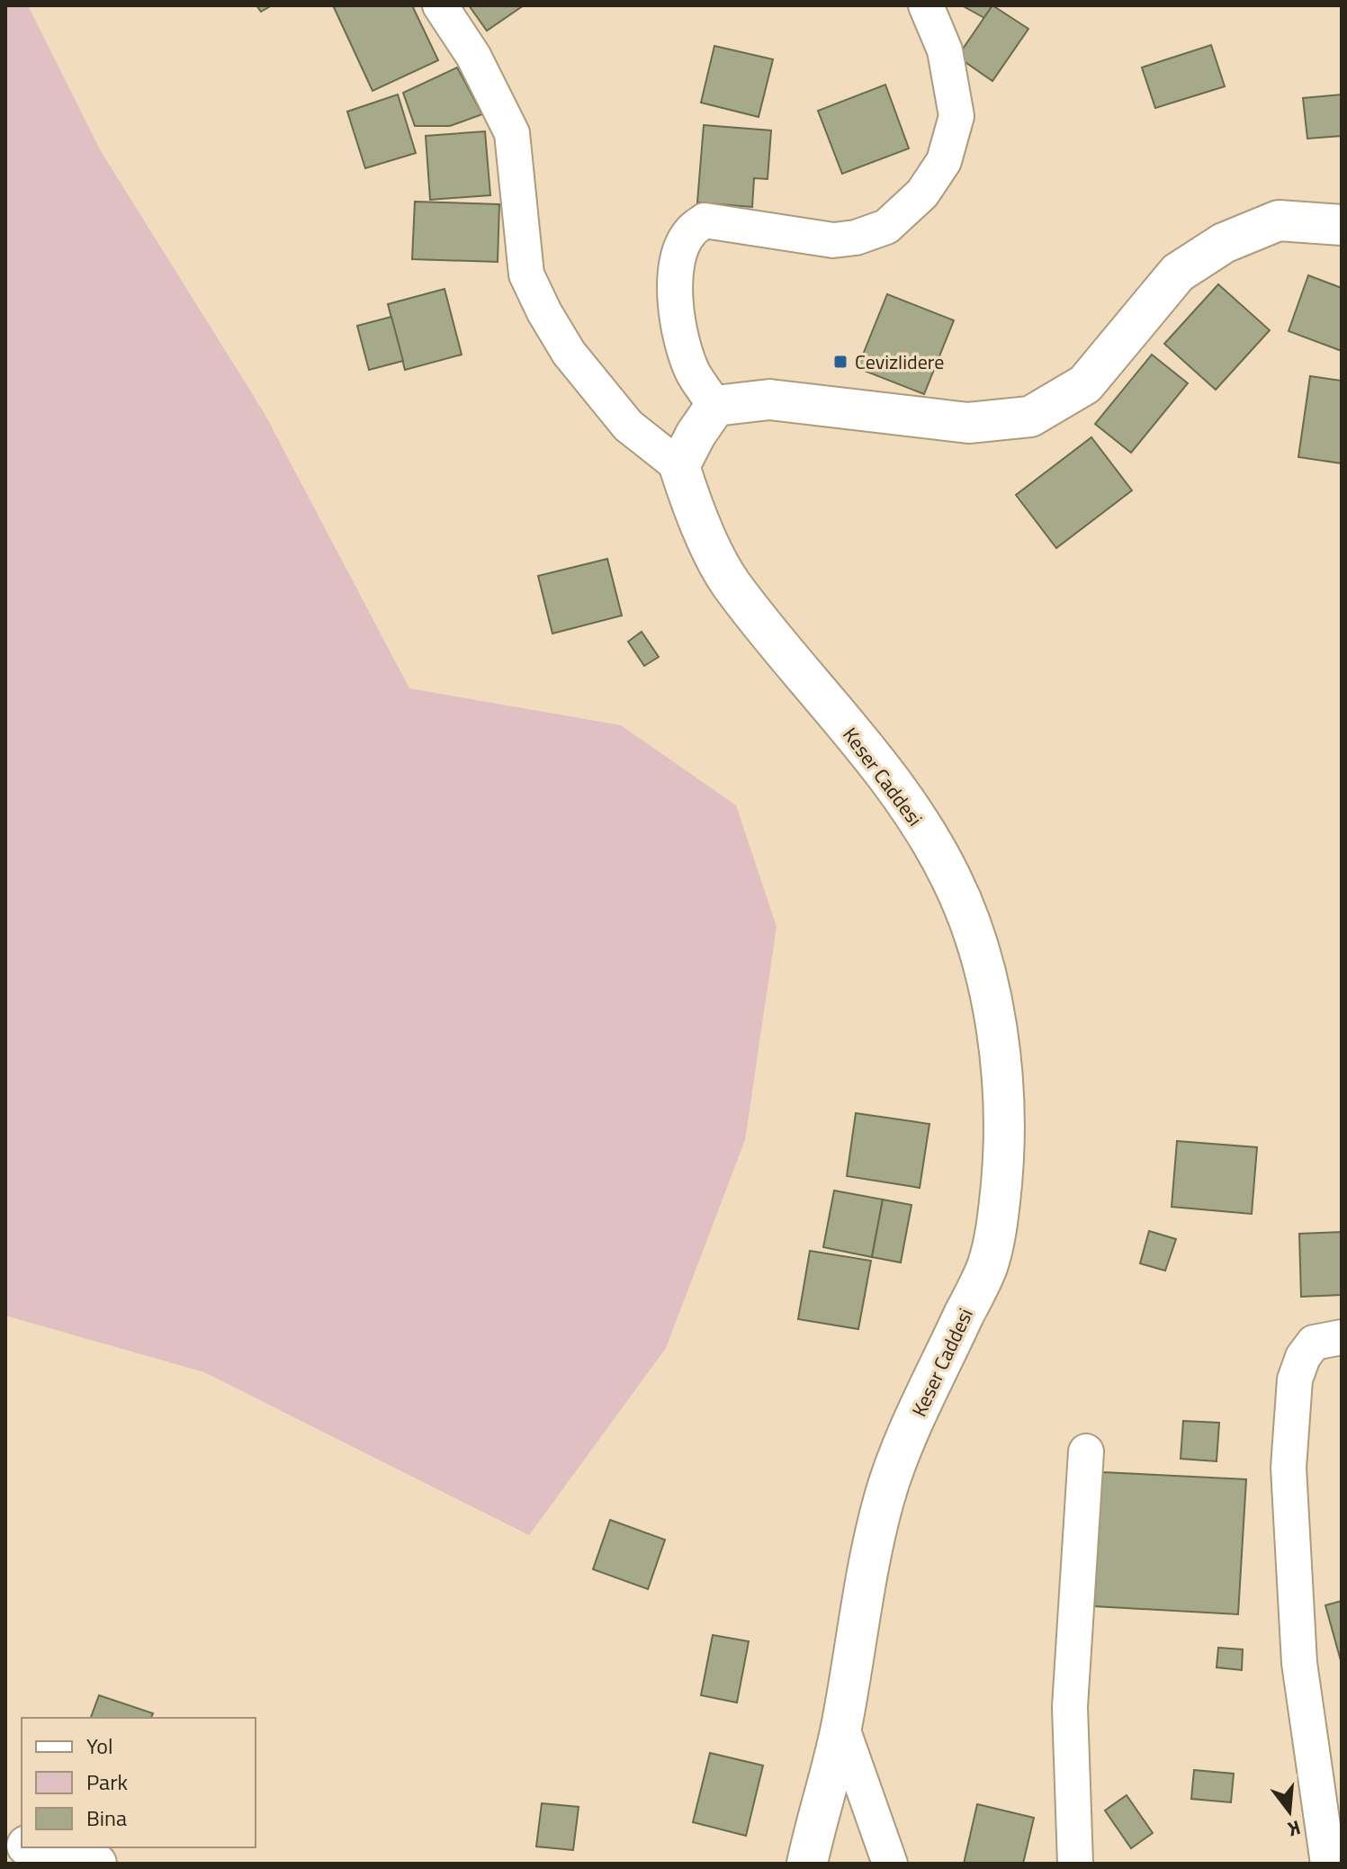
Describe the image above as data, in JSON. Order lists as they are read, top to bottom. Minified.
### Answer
{"streets":{"street":["Keser Caddesi"]},"places":{"transit":["Cevizlidere"]},"legend":["Yol","Park","Bina"],"north":"bottom"}
